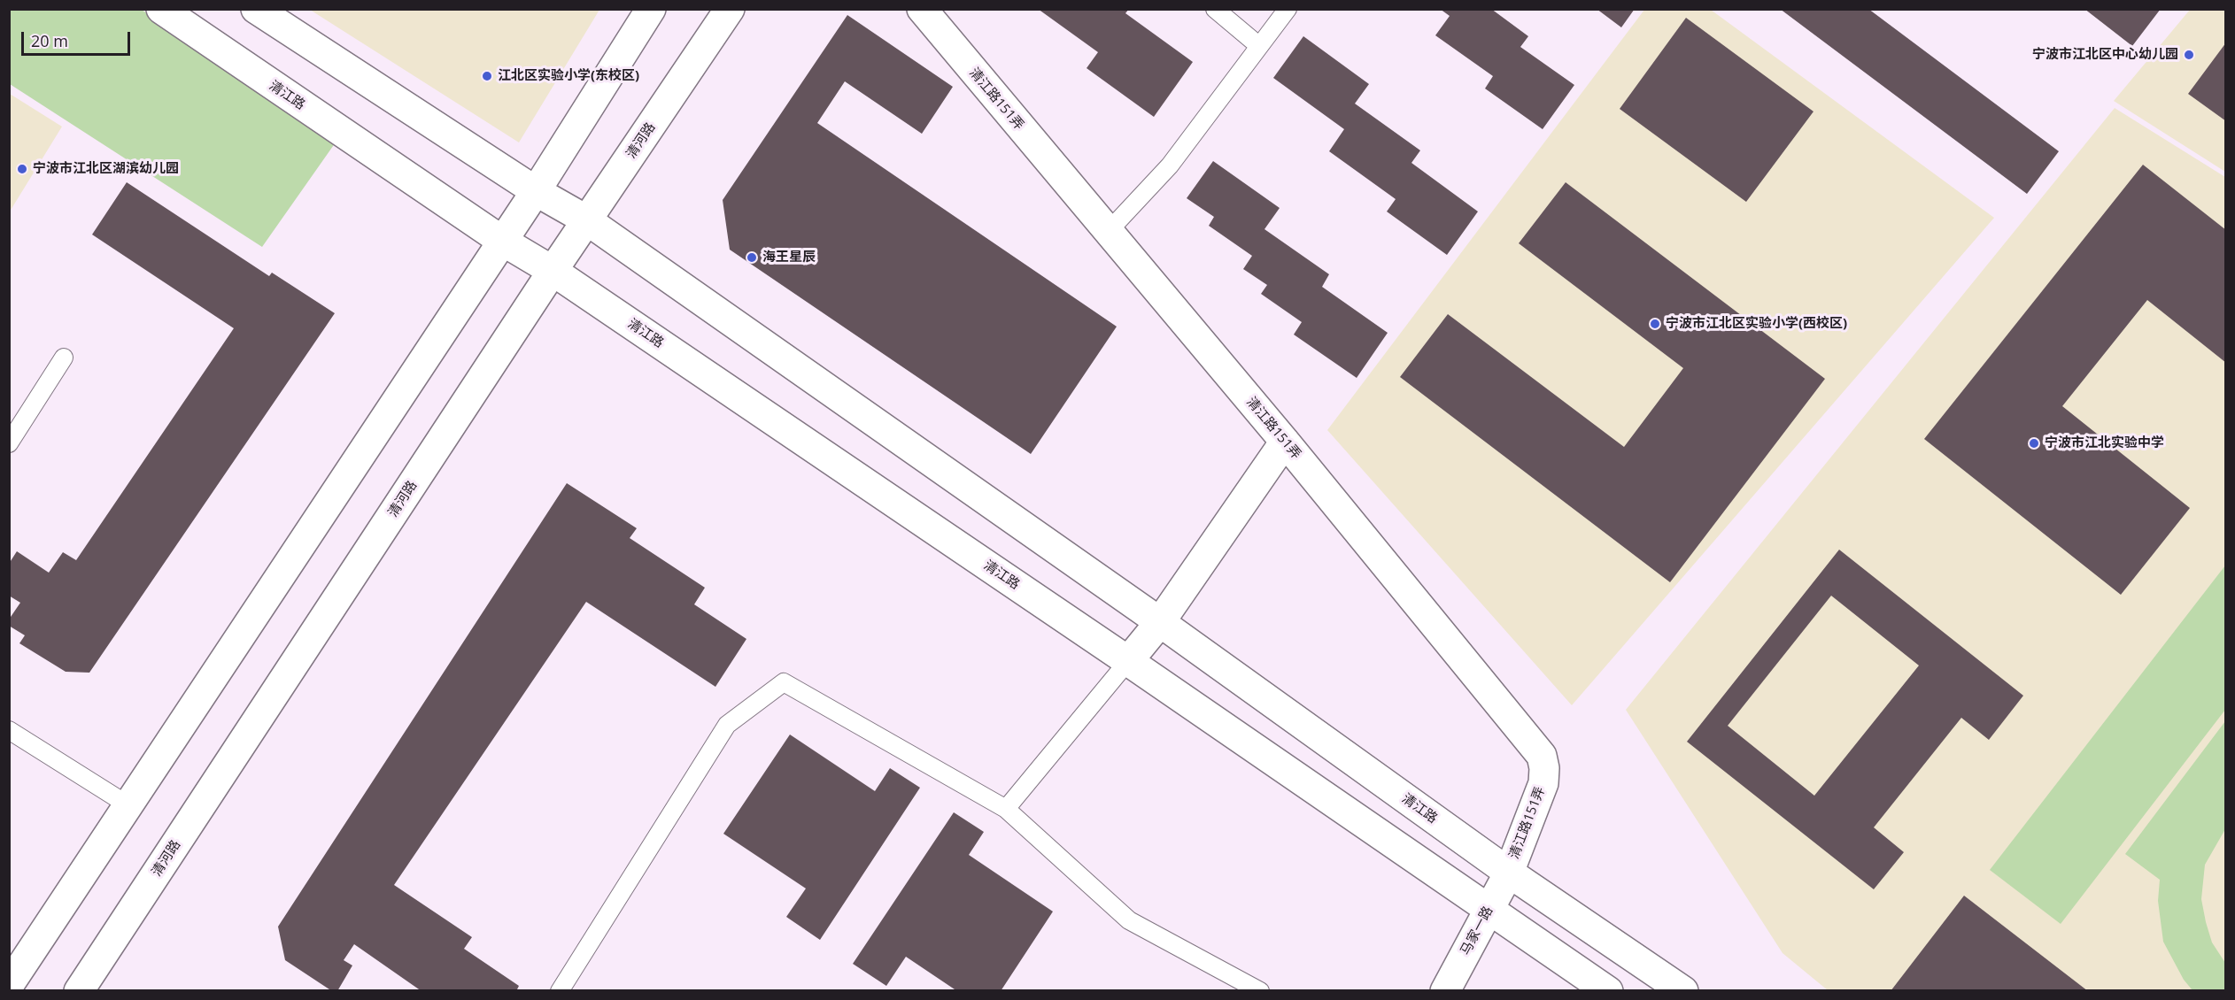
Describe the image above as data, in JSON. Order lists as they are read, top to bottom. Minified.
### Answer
{"streets":{"street":["清江路","清江路151弄","清河路","马家一路"]},"crossings":[["清江路","清江路151弄"],["清江路","清河路"],["清江路","马家一路"],["清江路151弄","马家一路"]],"places":["宁波市江北区中心幼儿园","江北区实验小学(东校区)","宁波市江北区湖滨幼儿园","海王星辰","宁波市江北区实验小学(西校区)","宁波市江北实验中学"],"scale_bar":"20 m"}
